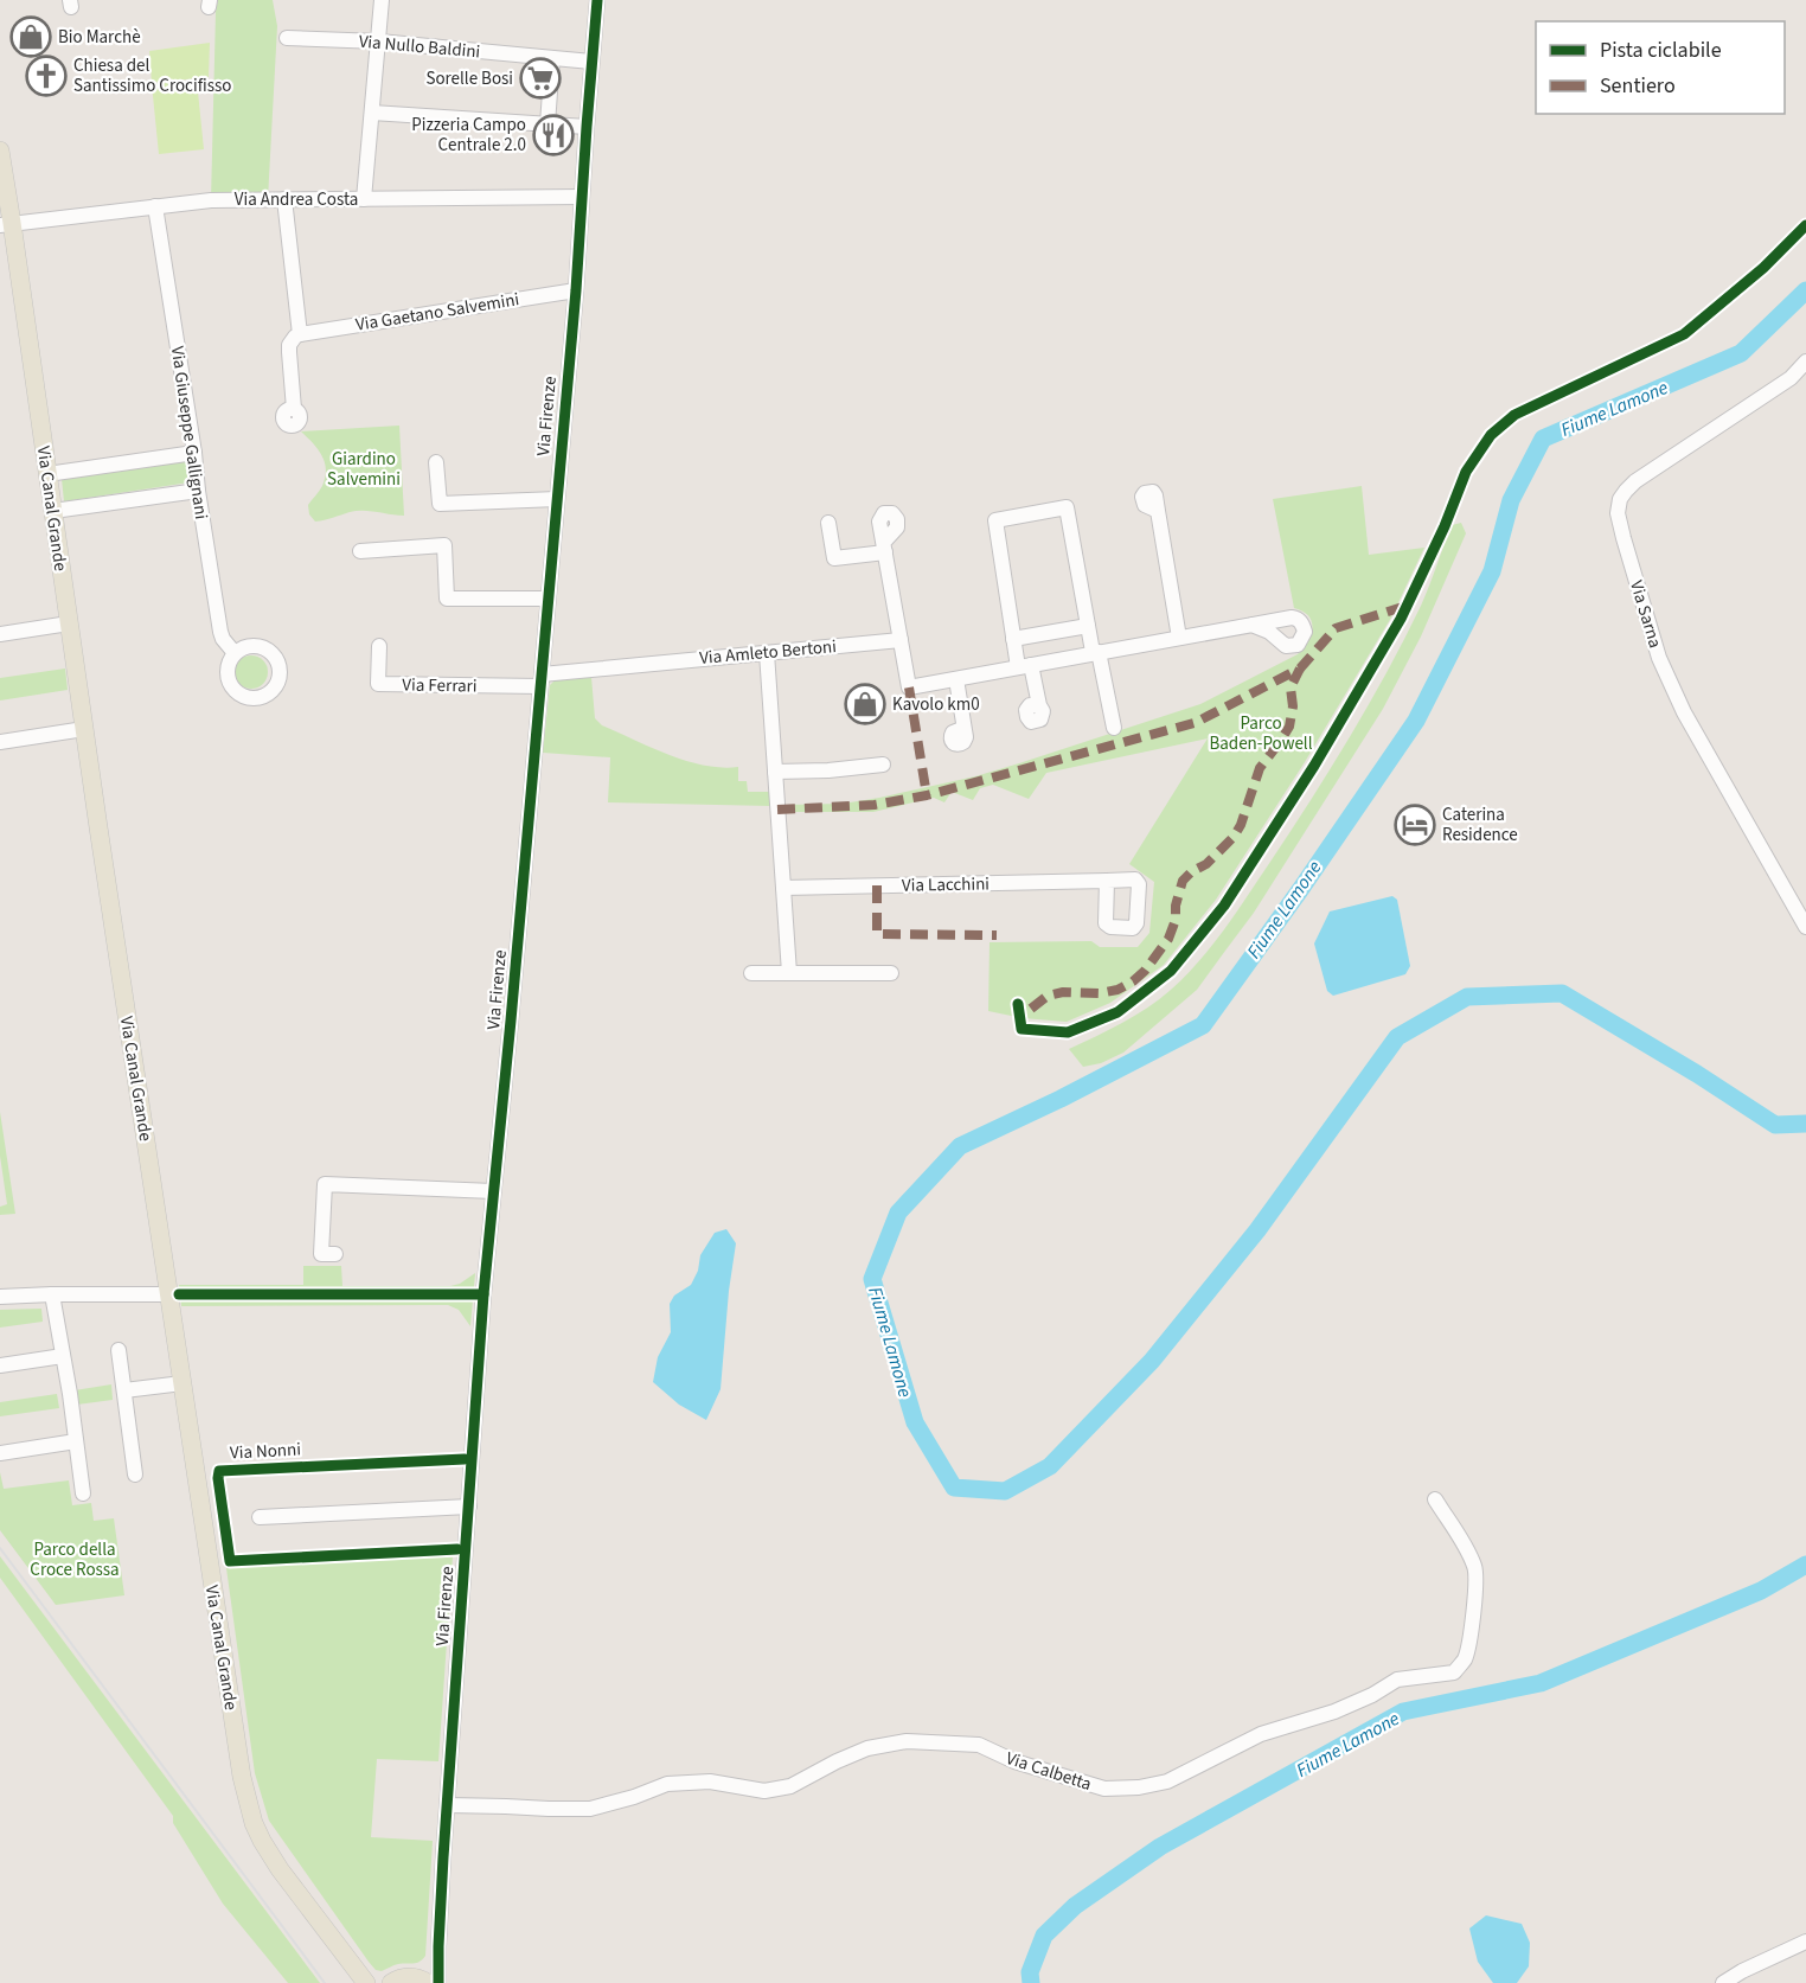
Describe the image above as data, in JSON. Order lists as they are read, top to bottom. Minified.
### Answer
{"streets":{"main road":["Via Canal Grande"],"street":["Via Nullo Baldini","Via Andrea Costa","Via Gaetano Salvemini","Via Firenze","Via Giuseppe Gallignani","Via Sarna","Via Amleto Bertoni","Via Ferrari","Via Lacchini","Via Calbetta"],"cycle path":["Via Nonni"]},"crossings":[["Via Nullo Baldini","Via Firenze"],["Via Andrea Costa","Via Firenze"],["Via Andrea Costa","Via Giuseppe Gallignani"],["Via Andrea Costa","Via Canal Grande"],["Via Gaetano Salvemini","Via Firenze"],["Via Firenze","Via Amleto Bertoni"],["Via Firenze","Via Ferrari"],["Via Firenze","Via Calbetta"],["Via Amleto Bertoni","Via Ferrari"]],"water":["Fiume Lamone"],"parks":["Giardino Salvemini","Parco Baden-Powell","Parco della Croce Rossa"],"places":{"shop":["Bio Marchè","Kavolo km0"],"church":["Chiesa del Santissimo Crocifisso"],"supermarket":["Sorelle Bosi"],"restaurant":["Pizzeria Campo Centrale 2.0"],"hotel":["Caterina Residence"]},"legend":["Pista ciclabile","Sentiero"]}
